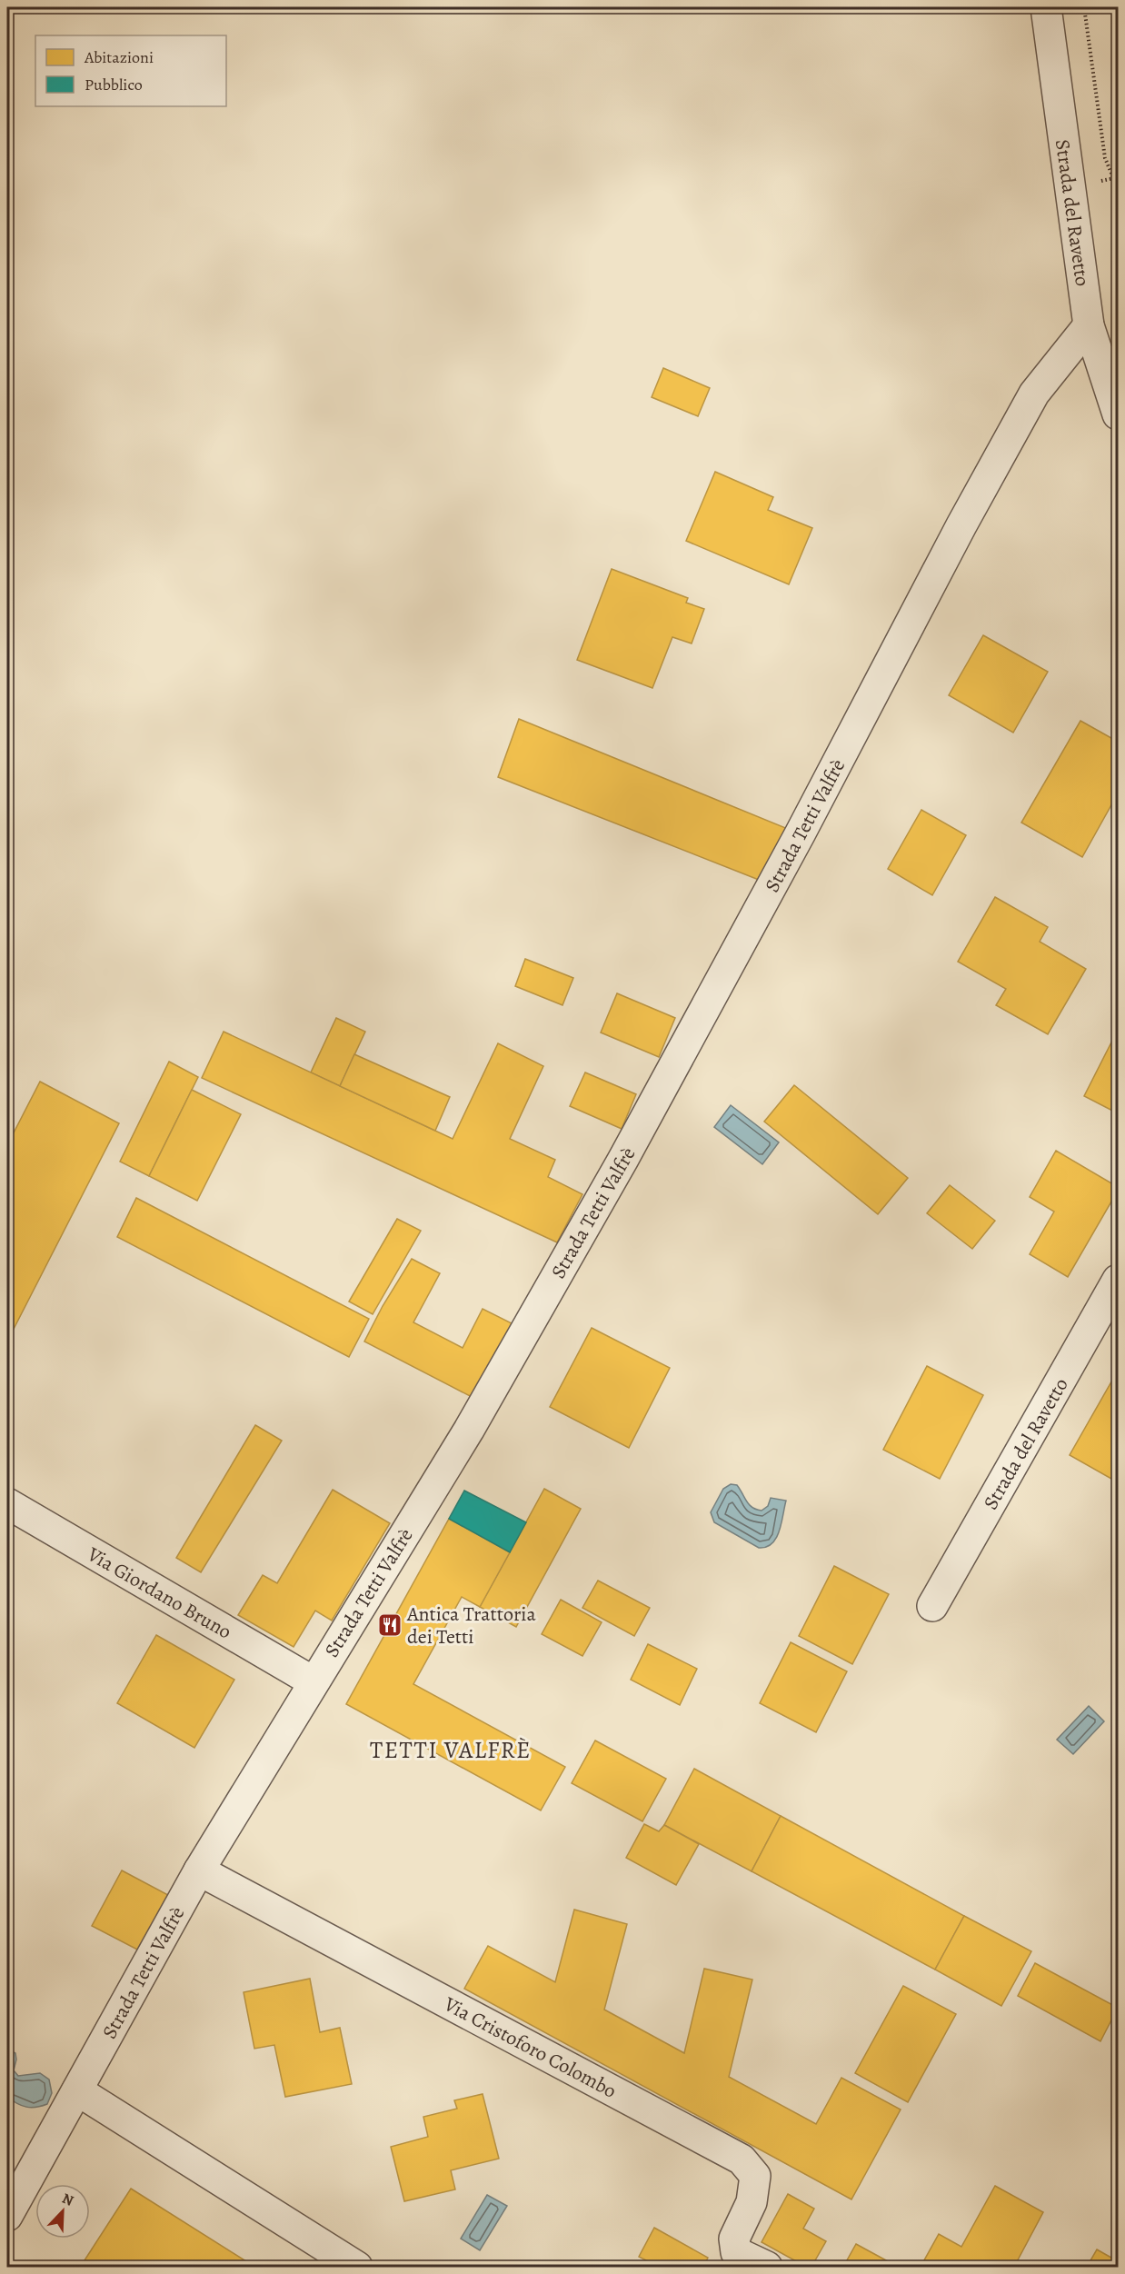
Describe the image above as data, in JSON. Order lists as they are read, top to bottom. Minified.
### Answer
{"streets":{"street":["Strada del Ravetto","Strada Tetti Valfrè","Via Giordano Bruno","Via Cristoforo Colombo"]},"crossings":[["Strada del Ravetto","Strada Tetti Valfrè"],["Strada Tetti Valfrè","Via Giordano Bruno"],["Strada Tetti Valfrè","Via Cristoforo Colombo"]],"districts":["TETTI VALFRÈ"],"places":{"restaurant":["Antica Trattoria dei Tetti"]},"legend":["Abitazioni","Pubblico"],"north":"top right"}
